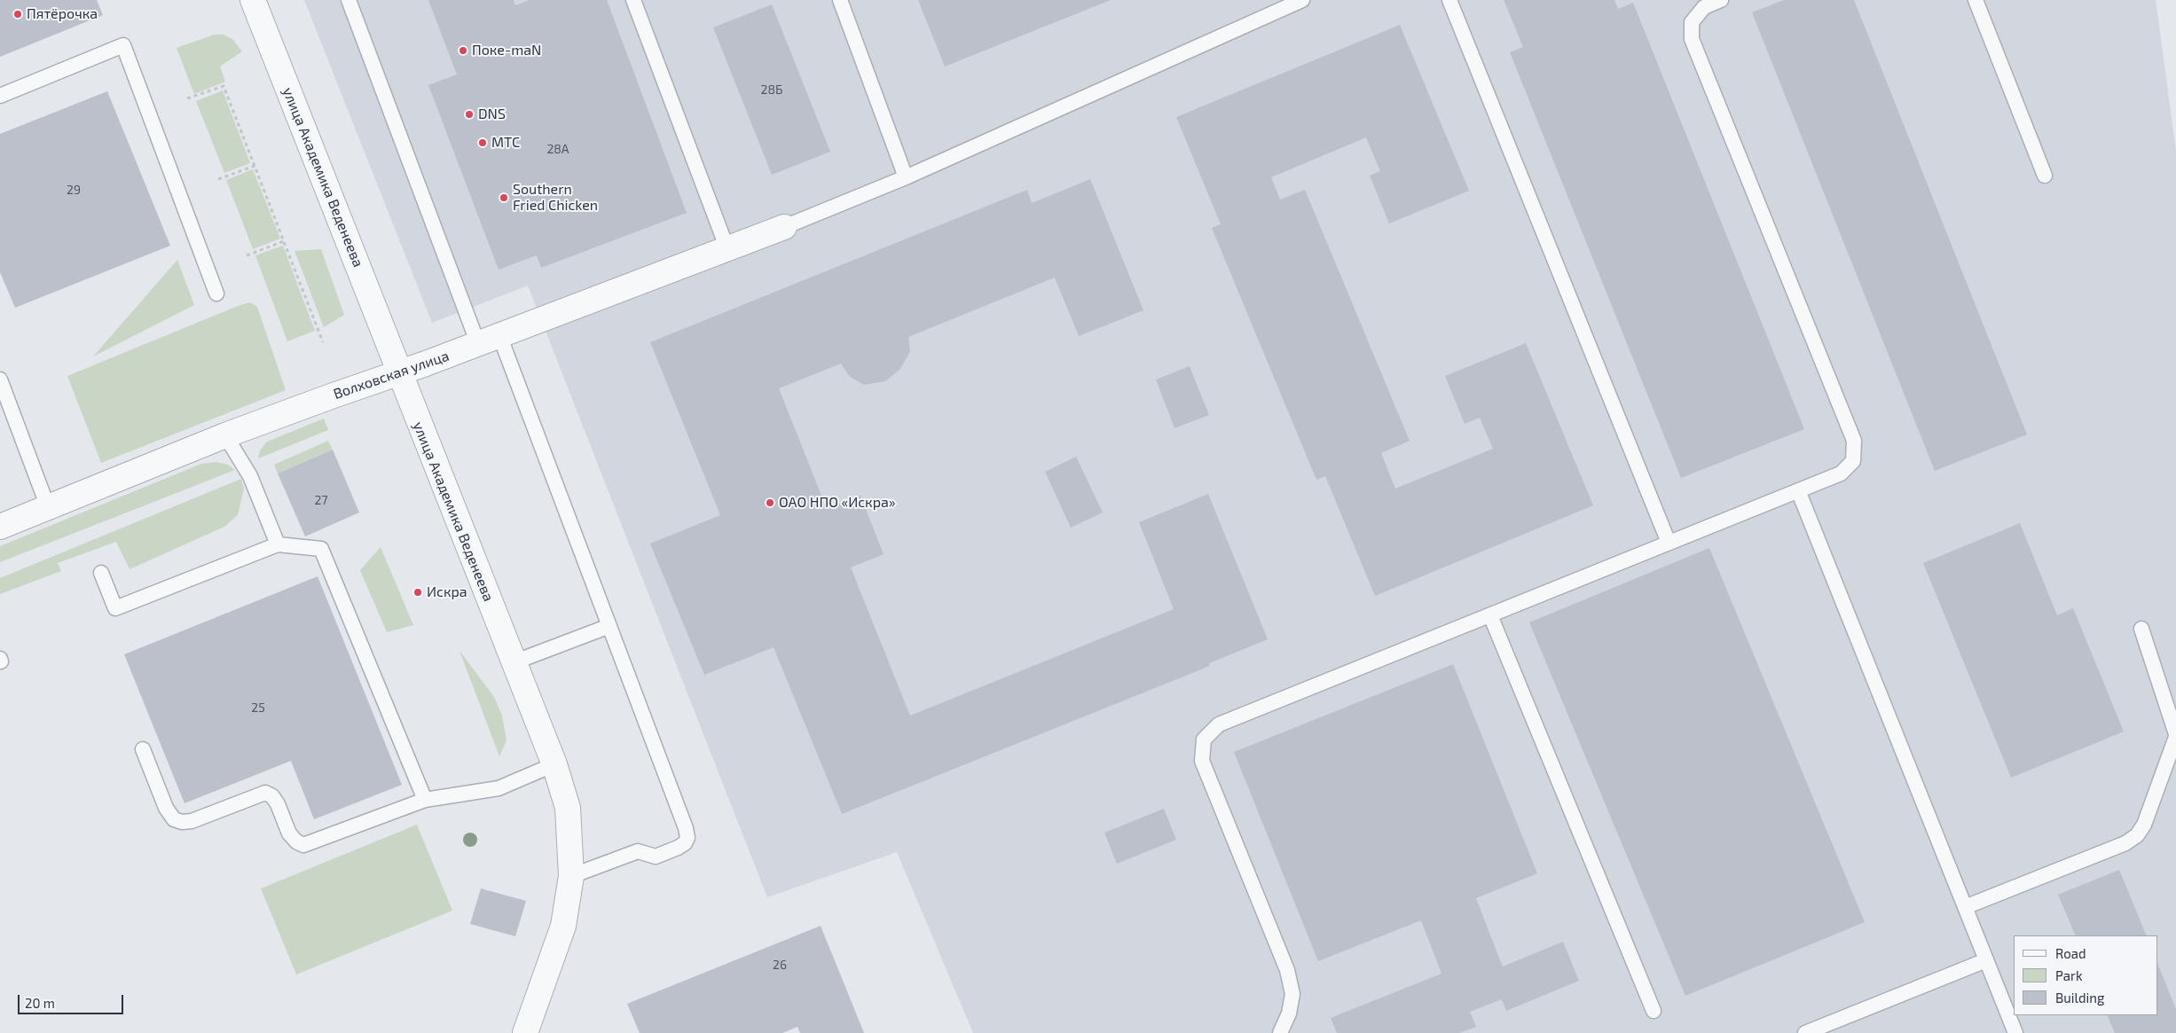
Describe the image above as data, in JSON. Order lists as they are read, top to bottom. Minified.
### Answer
{"streets":{"street":["улица Академика Веденеева","Волховская улица"]},"crossings":[["улица Академика Веденеева","Волховская улица"]],"places":["Пятёрочка","Поке-maN","DNS","МТС","Southern Fried Chicken","ОАО НПО «Искра»","Искра"],"house_numbers":["28Б","28А","29","27","25","26"],"legend":["Road","Park","Building"],"scale_bar":"20 m"}
